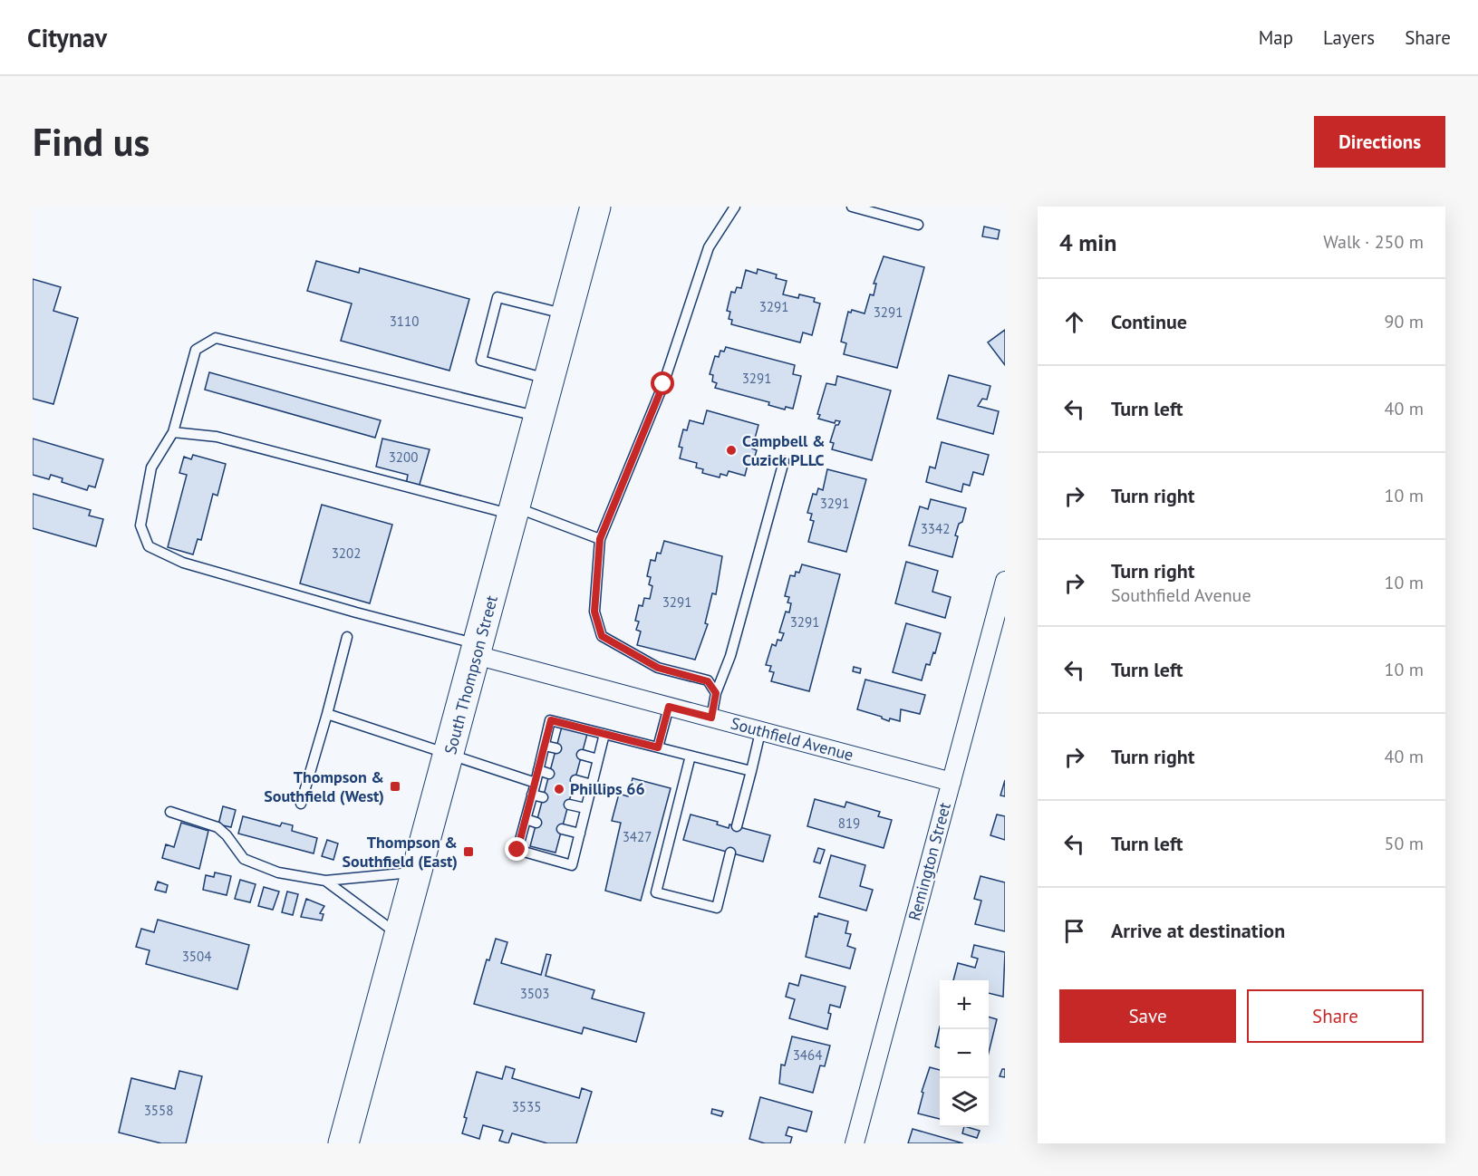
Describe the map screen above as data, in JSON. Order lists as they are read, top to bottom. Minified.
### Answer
{"streets":{"highway":["South Thompson Street"],"street":["Southfield Avenue","Remington Street"]},"crossings":[["South Thompson Street","Southfield Avenue"],["Southfield Avenue","Remington Street"]],"places":{"other":["Campbell & Cuzick PLLC","Phillips 66"],"transit":["Thompson & Southfield (West)","Thompson & Southfield (East)"]},"house_numbers":["3291","3291","3110","3291","3200","3291","3342","3202","3291","3291","819","3427","3504","3503","3464","3535","3558"],"page":{"header":"Citynav","nav":["Map","Layers","Share"],"buttons":["Directions",["Save","Share"]],"title":"Find us","heading":["4 min","Walk · 250 m"],"list":[["Continue","90 m"],["Turn left","40 m"],["Turn right","10 m"],["Turn right","Southfield Avenue","10 m"],["Turn left","10 m"],["Turn right","40 m"],["Turn left","50 m"],"Arrive at destination"],"map_buttons":["+","−"]}}
